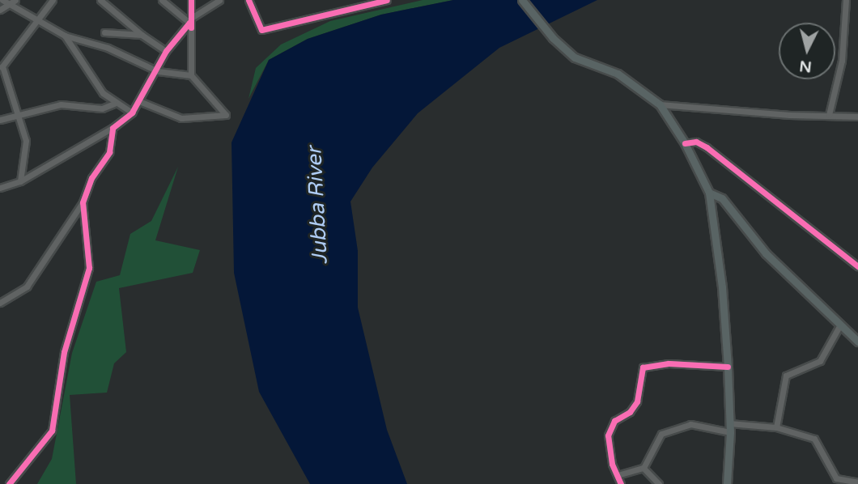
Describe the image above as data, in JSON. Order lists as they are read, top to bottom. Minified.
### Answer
{"water":["Jubba River"],"north":"bottom"}
